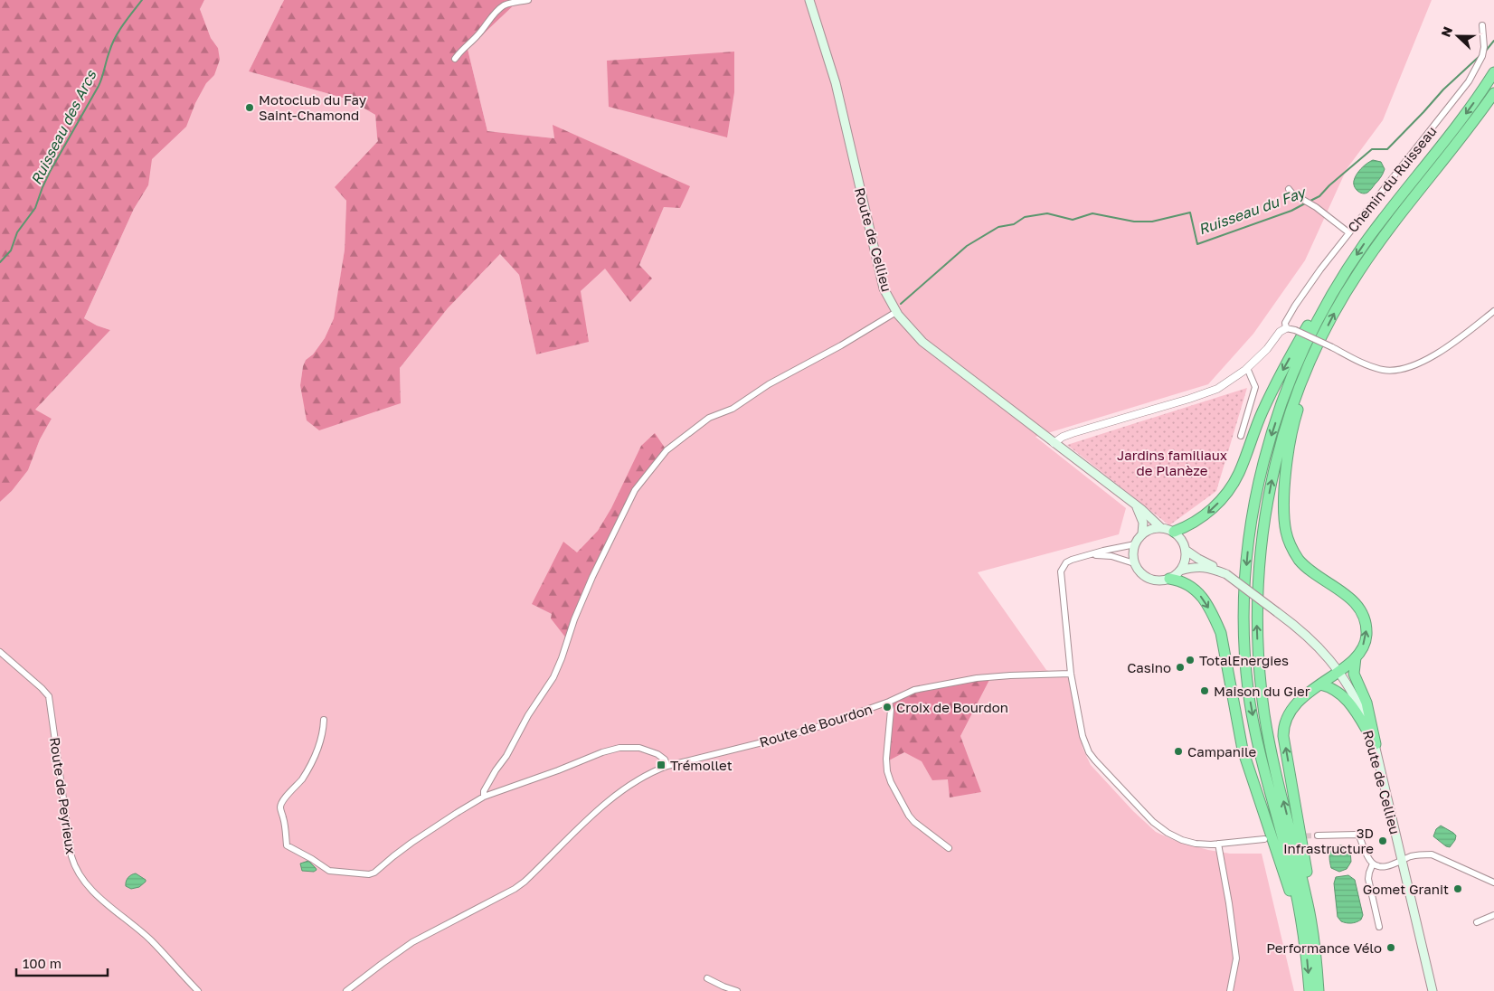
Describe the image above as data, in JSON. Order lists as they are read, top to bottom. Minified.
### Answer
{"streets":{"main road":["Route de Cellieu"],"street":["Chemin du Ruisseau","Route de Bourdon","Route de Peyrieux"]},"water":["Ruisseau des Arcs","Ruisseau du Fay"],"parks":["Jardins familiaux de Planèze"],"places":{"other":["Motoclub du Fay Saint-Chamond","TotalEnergies","Casino","Maison du Gier","Croix de Bourdon","Campanile","3D Infrastructure","Gomet Granit","Performance Vélo"],"transit":["Trémollet"]},"scale_bar":"100 m","north":"left"}
